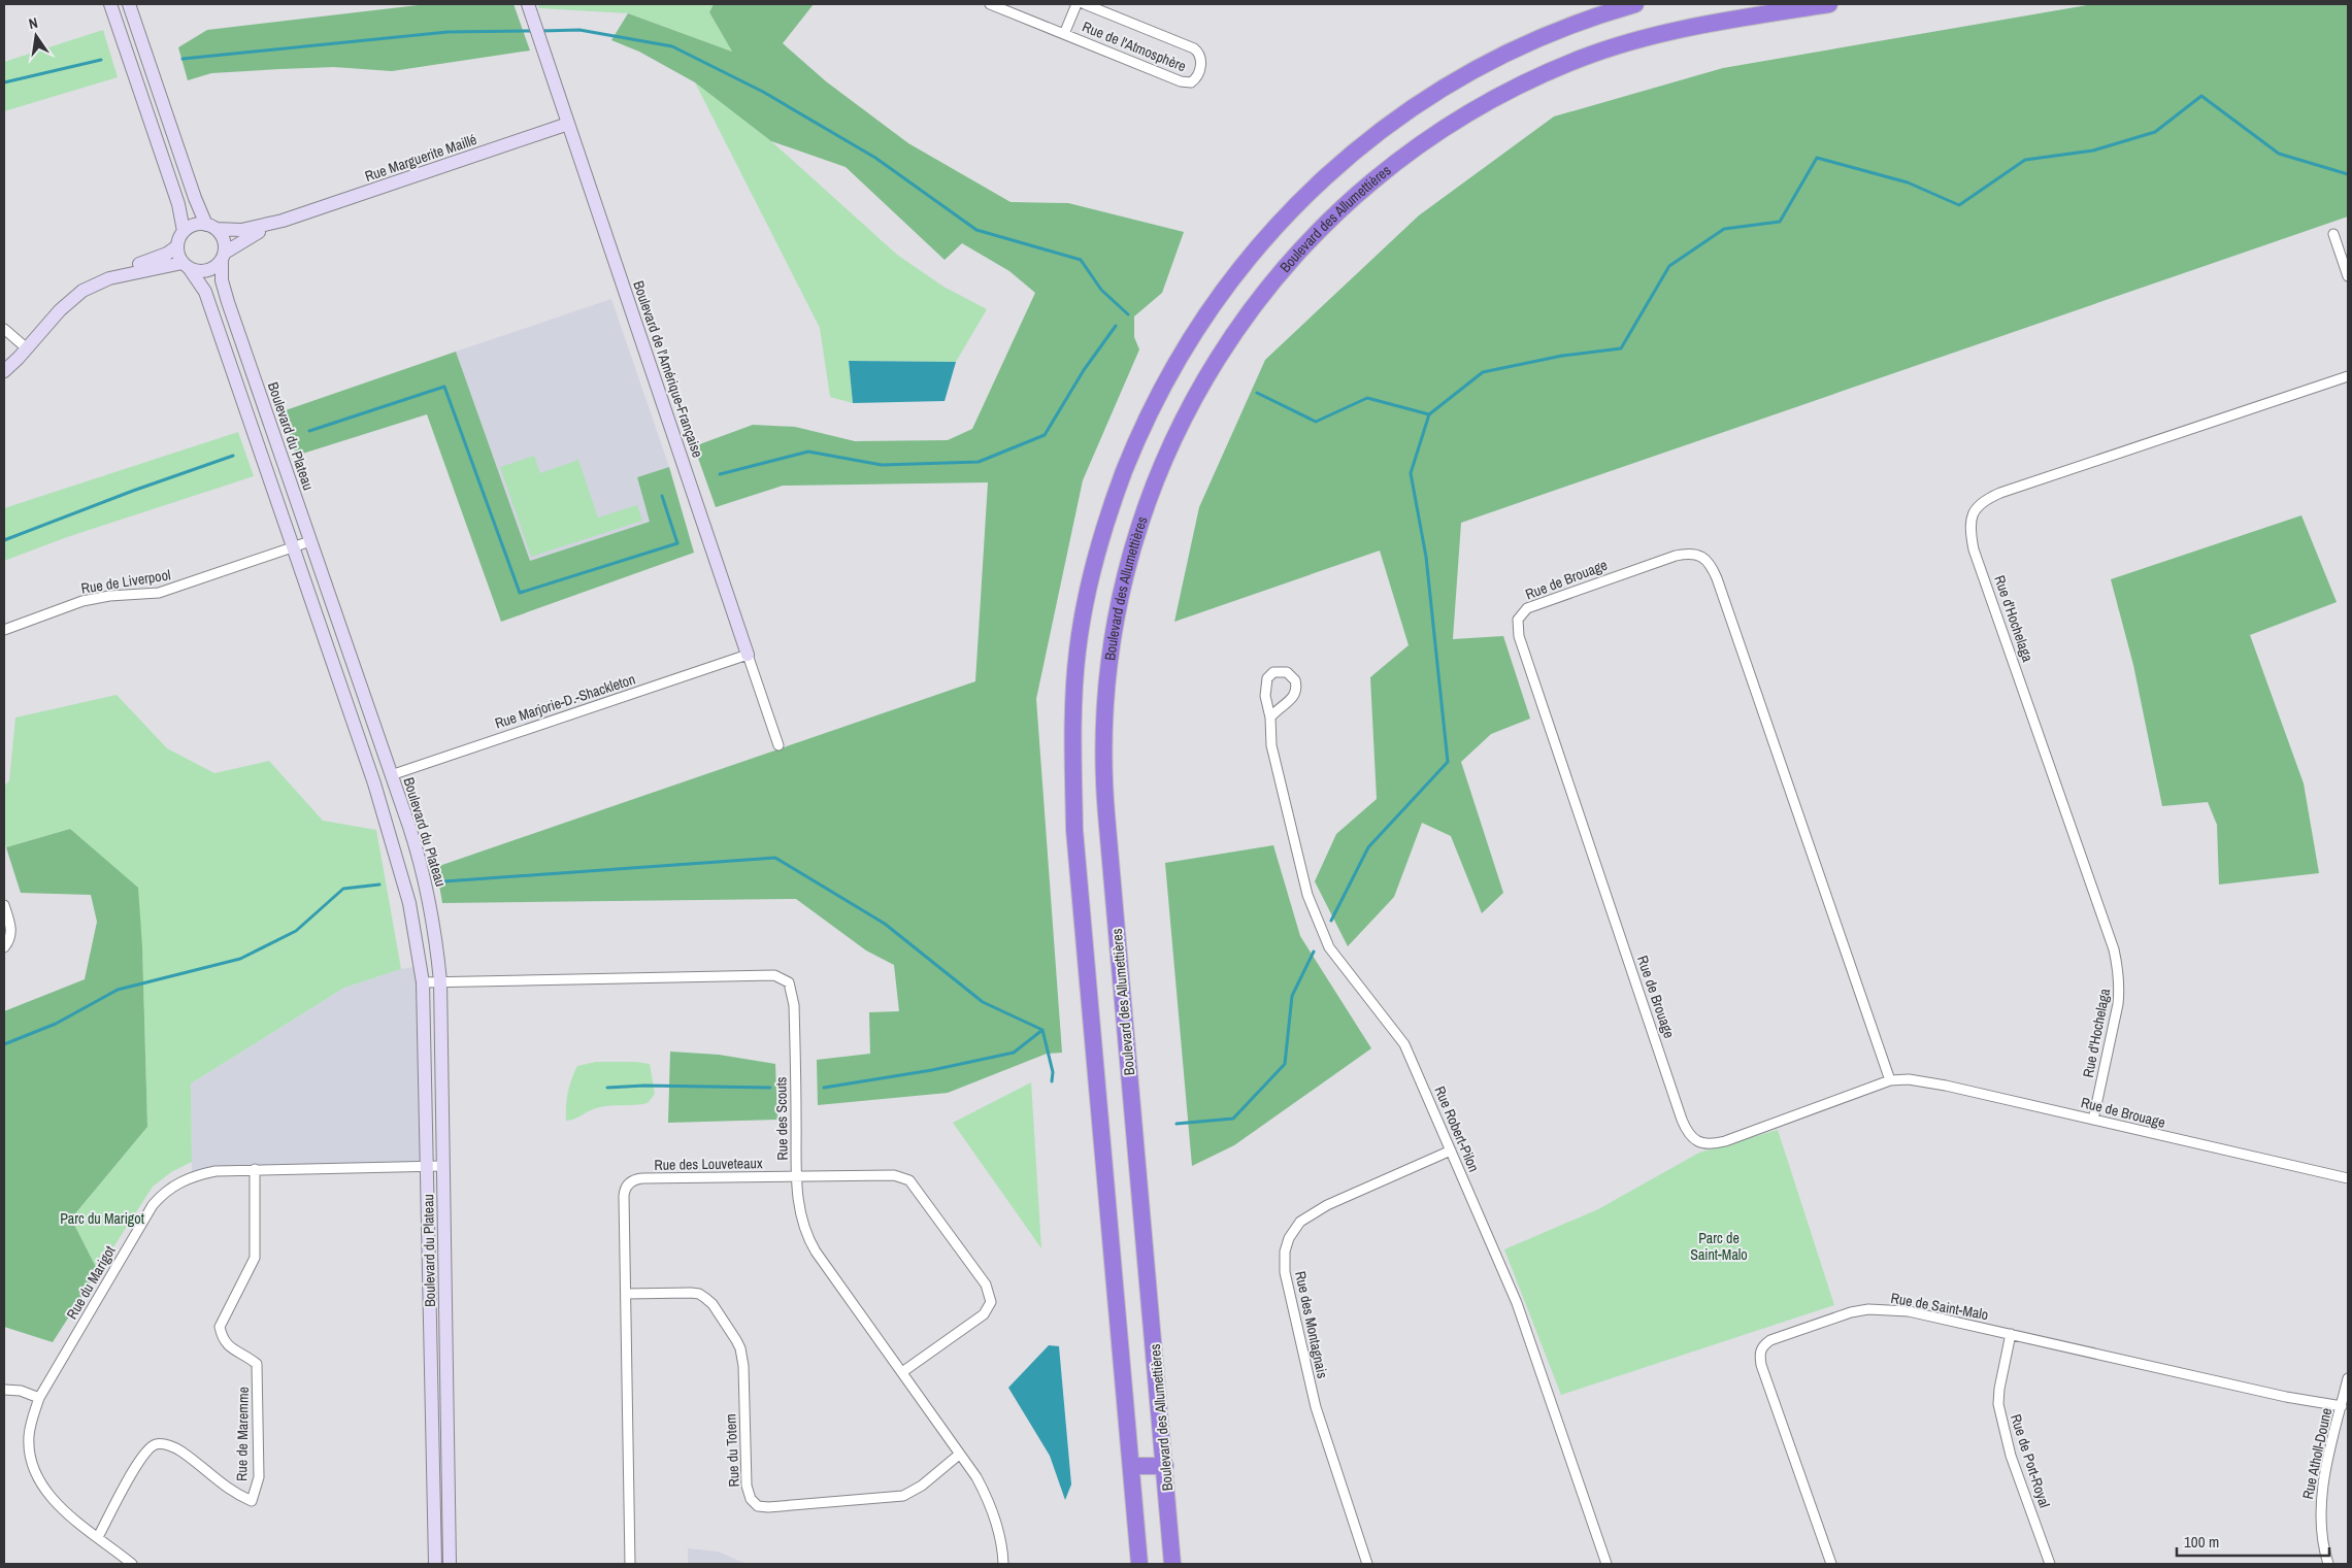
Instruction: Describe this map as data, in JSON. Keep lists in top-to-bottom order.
{
  "streets": {
    "highway": ["Boulevard des Allumettières"],
    "main road": ["Rue Marguerite Maillé", "Boulevard de l'Amérique-Française", "Boulevard du Plateau"],
    "street": [
      "Rue de l'Atmosphère",
      "Rue de Brouage",
      "Rue de Liverpool",
      "Rue d'Hochelaga",
      "Rue Marjorie-D.-Shackleton",
      "Rue des Scouts",
      "Rue Robert-Pilon",
      "Rue des Louveteaux",
      "Rue du Marigot",
      "Rue de Saint-Malo",
      "Rue des Montagnais",
      "Rue de Maremme",
      "Rue du Totem",
      "Rue Atholl-Doune",
      "Rue de Port-Royal"
    ]
  },
  "crossings": [
    ["Rue Marguerite Maillé", "Boulevard de l'Amérique-Française"],
    ["Rue Marguerite Maillé", "Boulevard du Plateau"],
    ["Boulevard de l'Amérique-Française", "Rue Marjorie-D.-Shackleton"],
    ["Boulevard du Plateau", "Rue de Liverpool"],
    ["Boulevard du Plateau", "Rue Marjorie-D.-Shackleton"],
    ["Boulevard du Plateau", "Rue des Scouts"],
    ["Boulevard du Plateau", "Rue du Marigot"],
    ["Rue de Brouage", "Rue d'Hochelaga"],
    ["Rue des Scouts", "Rue des Louveteaux"],
    ["Rue des Scouts", "Rue du Totem"],
    ["Rue Robert-Pilon", "Rue des Montagnais"],
    ["Rue des Louveteaux", "Rue du Totem"],
    ["Rue du Marigot", "Rue de Maremme"],
    ["Rue de Saint-Malo", "Rue Atholl-Doune"],
    ["Rue de Saint-Malo", "Rue de Port-Royal"]
  ],
  "parks": ["Parc du Marigot", "Parc de Saint-Malo"],
  "scale_bar": "100 m",
  "north": "top"
}
